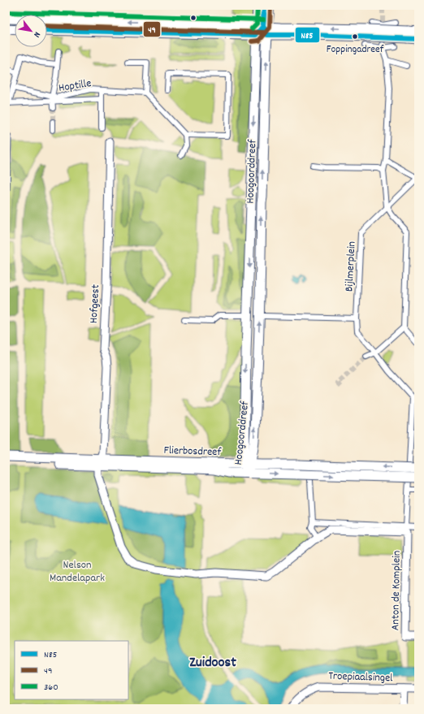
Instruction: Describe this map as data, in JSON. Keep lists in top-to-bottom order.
{
  "streets": {
    "street": [
      "Hoptille",
      "Hoogoorddreef",
      "Bijlmerplein",
      "Hofgeest",
      "Flierbosdreef",
      "Anton de Komplein",
      "Troepiaalsingel"
    ]
  },
  "crossings": [
    ["Hoogoorddreef", "Flierbosdreef"],
    ["Bijlmerplein", "Anton de Komplein"],
    ["Hofgeest", "Flierbosdreef"]
  ],
  "districts": ["Zuidoost"],
  "parks": ["Nelson Mandelapark"],
  "places": ["Foppingadreef"],
  "lines": ["transit line N85", "transit line 49", "transit line 360"],
  "legend": ["N85", "49", "360"],
  "north": "bottom right"
}
